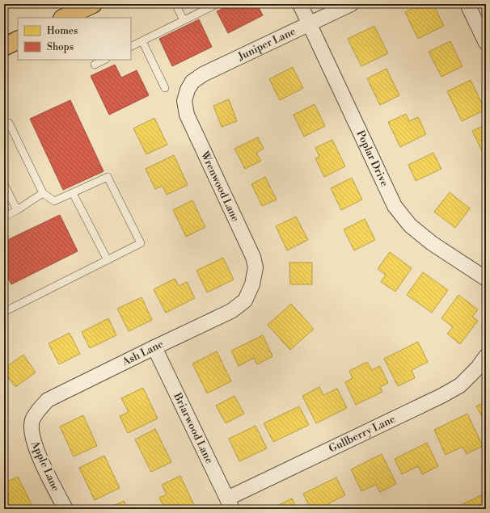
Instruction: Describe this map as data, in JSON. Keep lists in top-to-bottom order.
{
  "streets": {
    "street": [
      "Juniper Lane",
      "Poplar Drive",
      "Wrenwood Lane",
      "Ash Lane",
      "Briarwood Lane",
      "Gullberry Lane",
      "Apple Lane"
    ]
  },
  "crossings": [
    ["Juniper Lane", "Poplar Drive"],
    ["Juniper Lane", "Wrenwood Lane"],
    ["Wrenwood Lane", "Ash Lane"],
    ["Ash Lane", "Briarwood Lane"],
    ["Ash Lane", "Apple Lane"],
    ["Briarwood Lane", "Gullberry Lane"]
  ],
  "legend": ["Homes", "Shops"]
}
